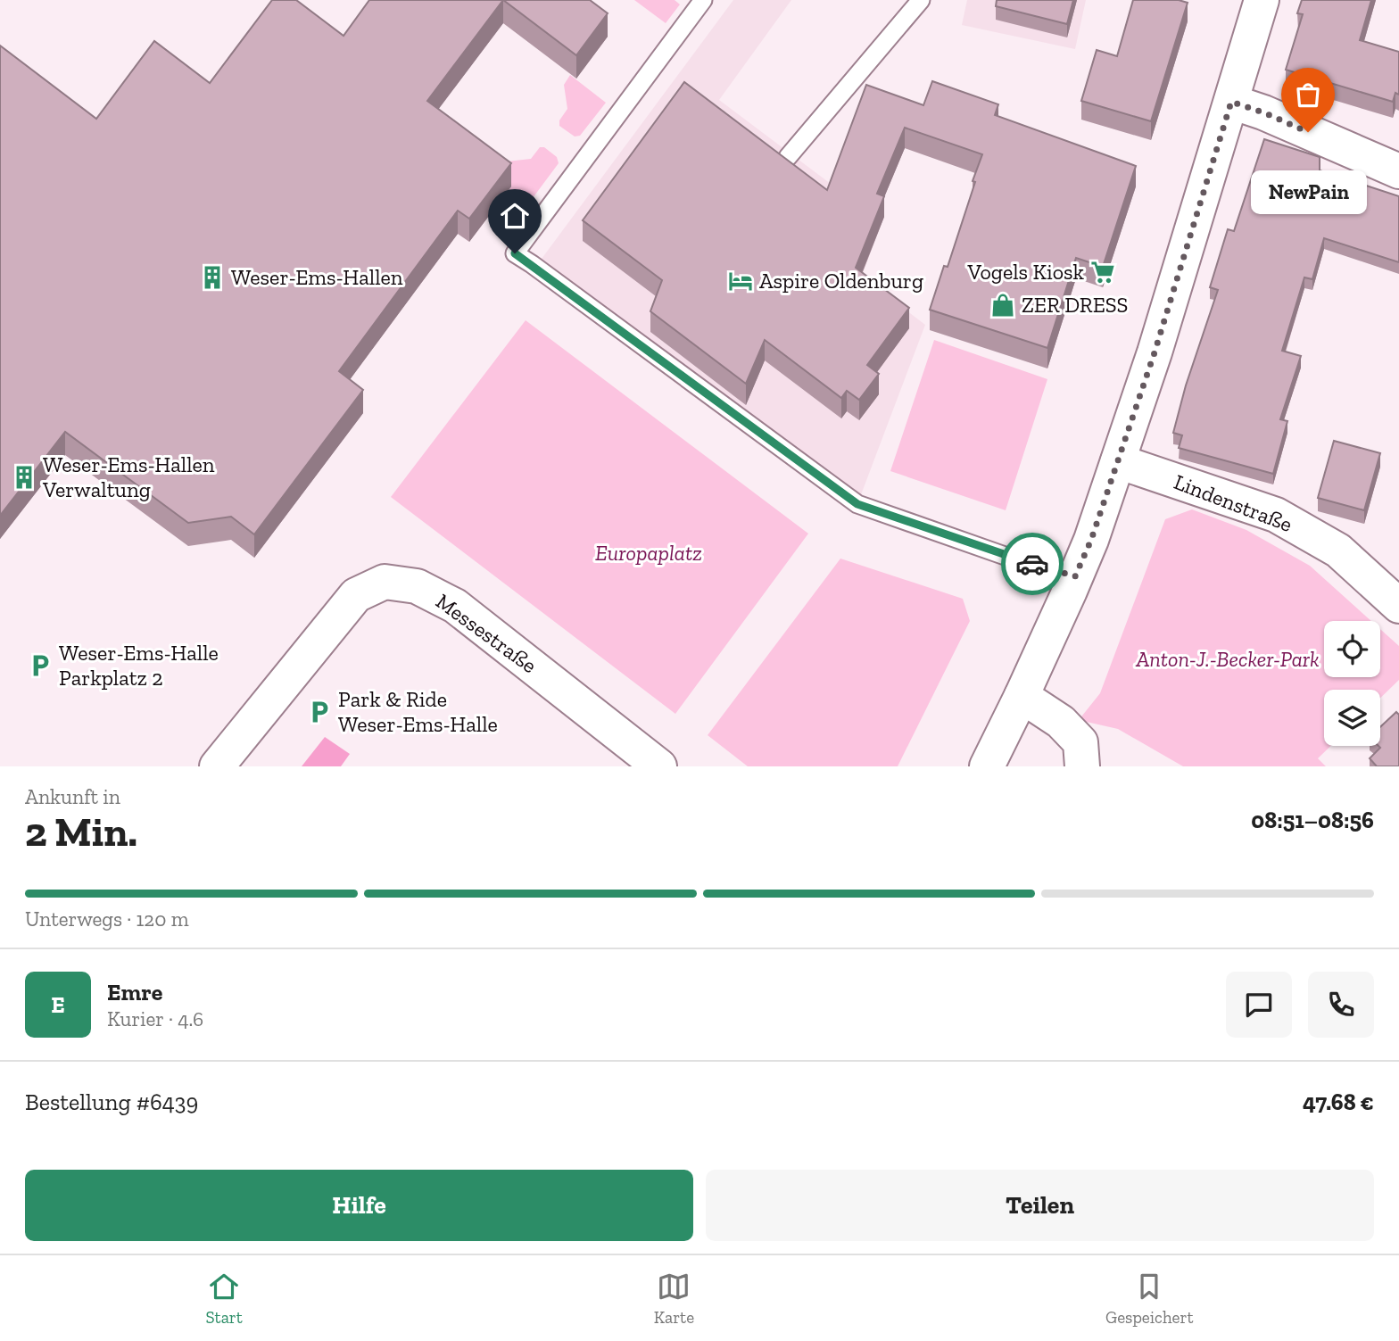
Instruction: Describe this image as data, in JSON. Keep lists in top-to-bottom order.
{
  "streets": {
    "street": ["Lindenstraße", "Messestraße"]
  },
  "parks": ["Europaplatz", "Anton-J.-Becker-Park"],
  "places": {
    "other": ["NewPain"],
    "supermarket": ["Vogels Kiosk"],
    "building": ["Weser-Ems-Hallen", "Weser-Ems-Hallen Verwaltung"],
    "hotel": ["Aspire Oldenburg"],
    "shop": ["ZER DRESS"],
    "parking": ["Weser-Ems-Halle Parkplatz 2", "Park & Ride Weser-Ems-Halle"]
  },
  "page": {
    "bubble": "NewPain",
    "heading": ["2 Min.", "Ankunft in", "08:51–08:56"],
    "panel": [
      "Emre",
      "Kurier · 4.6",
      "Bestellung #6439",
      "47.68 €"
    ],
    "bar": "Unterwegs · 120 m",
    "round": "E",
    "buttons": ["Hilfe", "Teilen"],
    "tabs": ["Start", "Karte", "Gespeichert"]
  }
}
